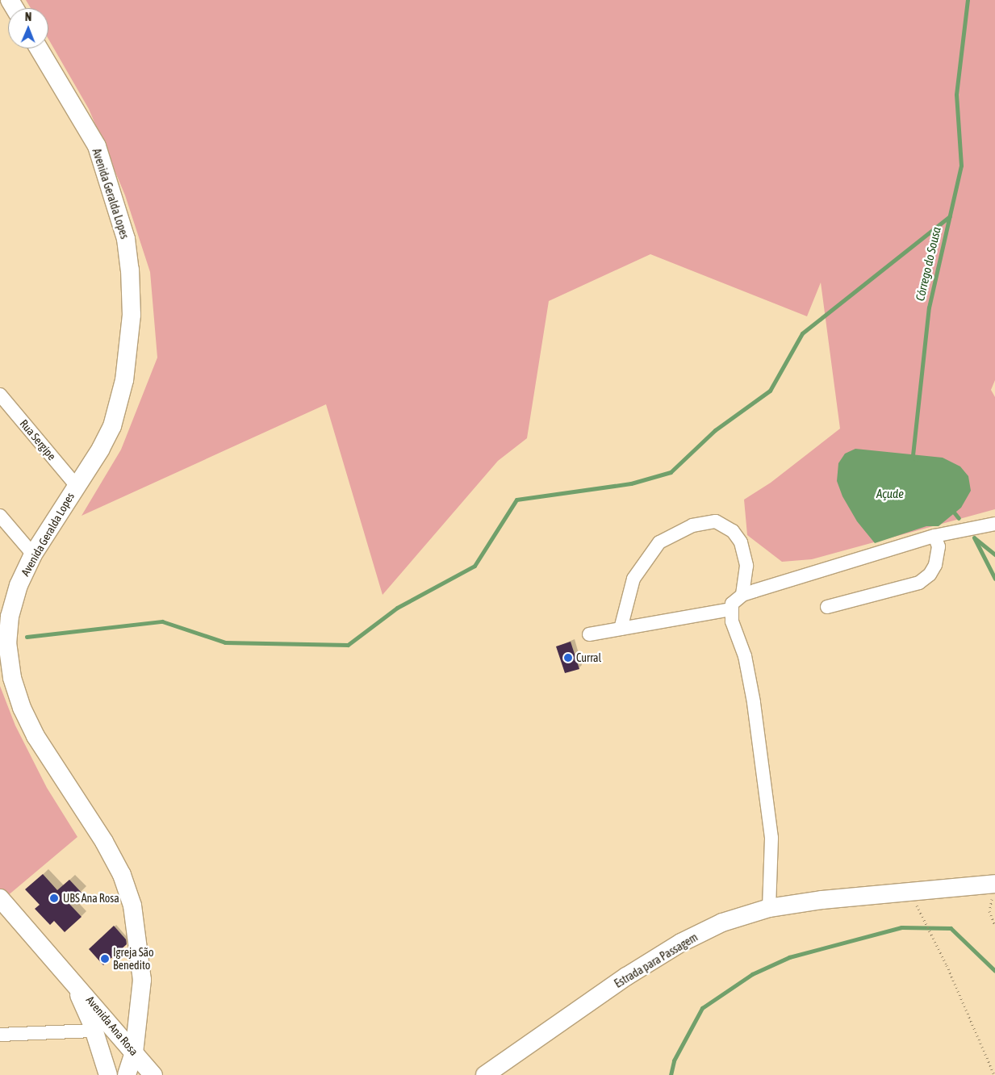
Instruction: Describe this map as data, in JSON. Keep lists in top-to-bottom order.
{
  "streets": {
    "main road": ["Avenida Geralda Lopes", "Estrada para Passagem", "Avenida Ana Rosa"],
    "street": ["Rua Sergipe"]
  },
  "crossings": [
    ["Avenida Geralda Lopes", "Rua Sergipe"],
    ["Avenida Geralda Lopes", "Avenida Ana Rosa"]
  ],
  "water": ["Córrego do Sousa", "Açude"],
  "places": ["Curral", "UBS Ana Rosa", "Igreja São Benedito"],
  "north": "top"
}
